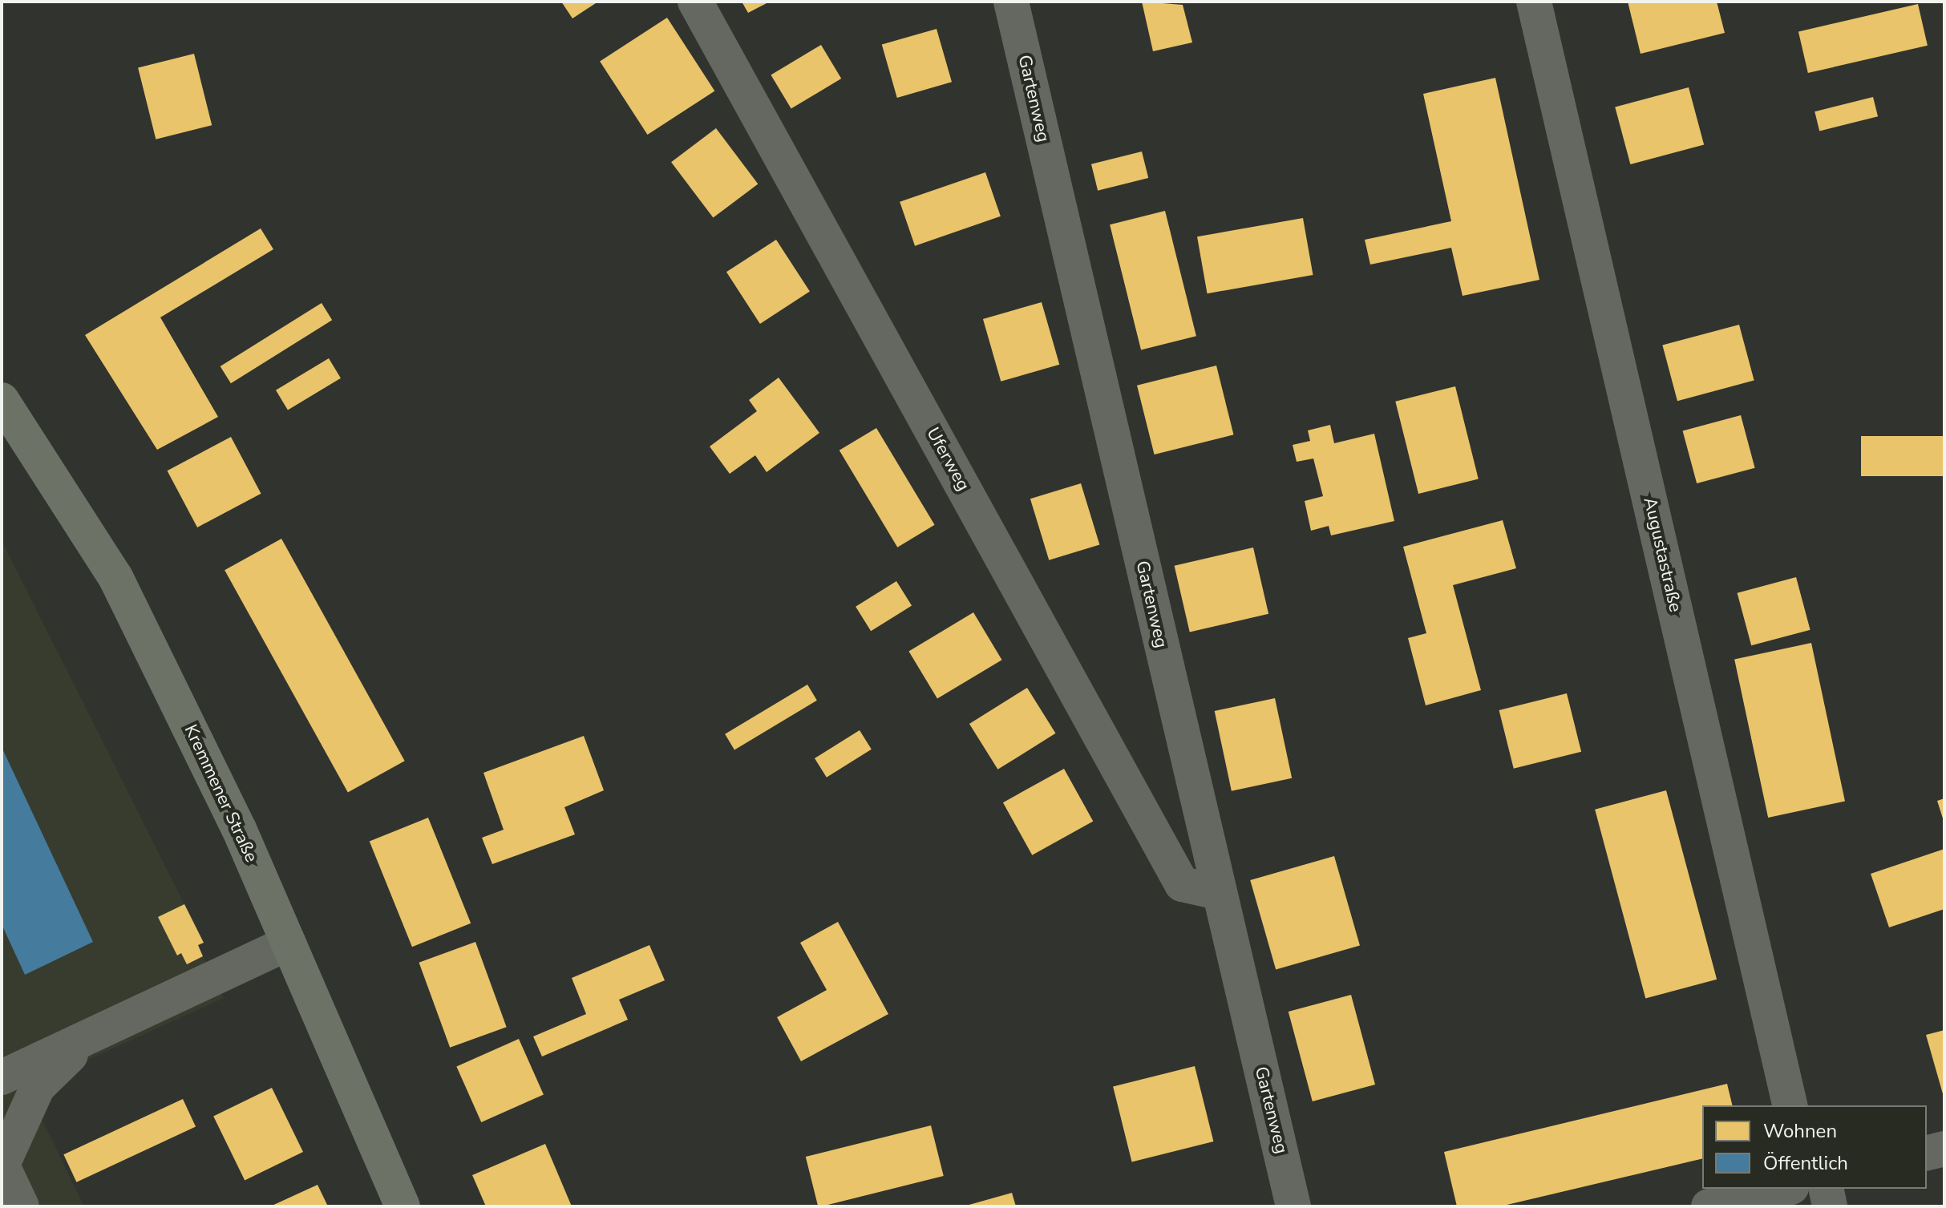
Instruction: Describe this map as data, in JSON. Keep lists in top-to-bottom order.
{
  "streets": {
    "main road": ["Kremmener Straße"],
    "street": ["Gartenweg", "Uferweg", "Augustastraße"]
  },
  "crossings": [
    ["Gartenweg", "Uferweg"]
  ],
  "legend": ["Wohnen", "Öffentlich"]
}
